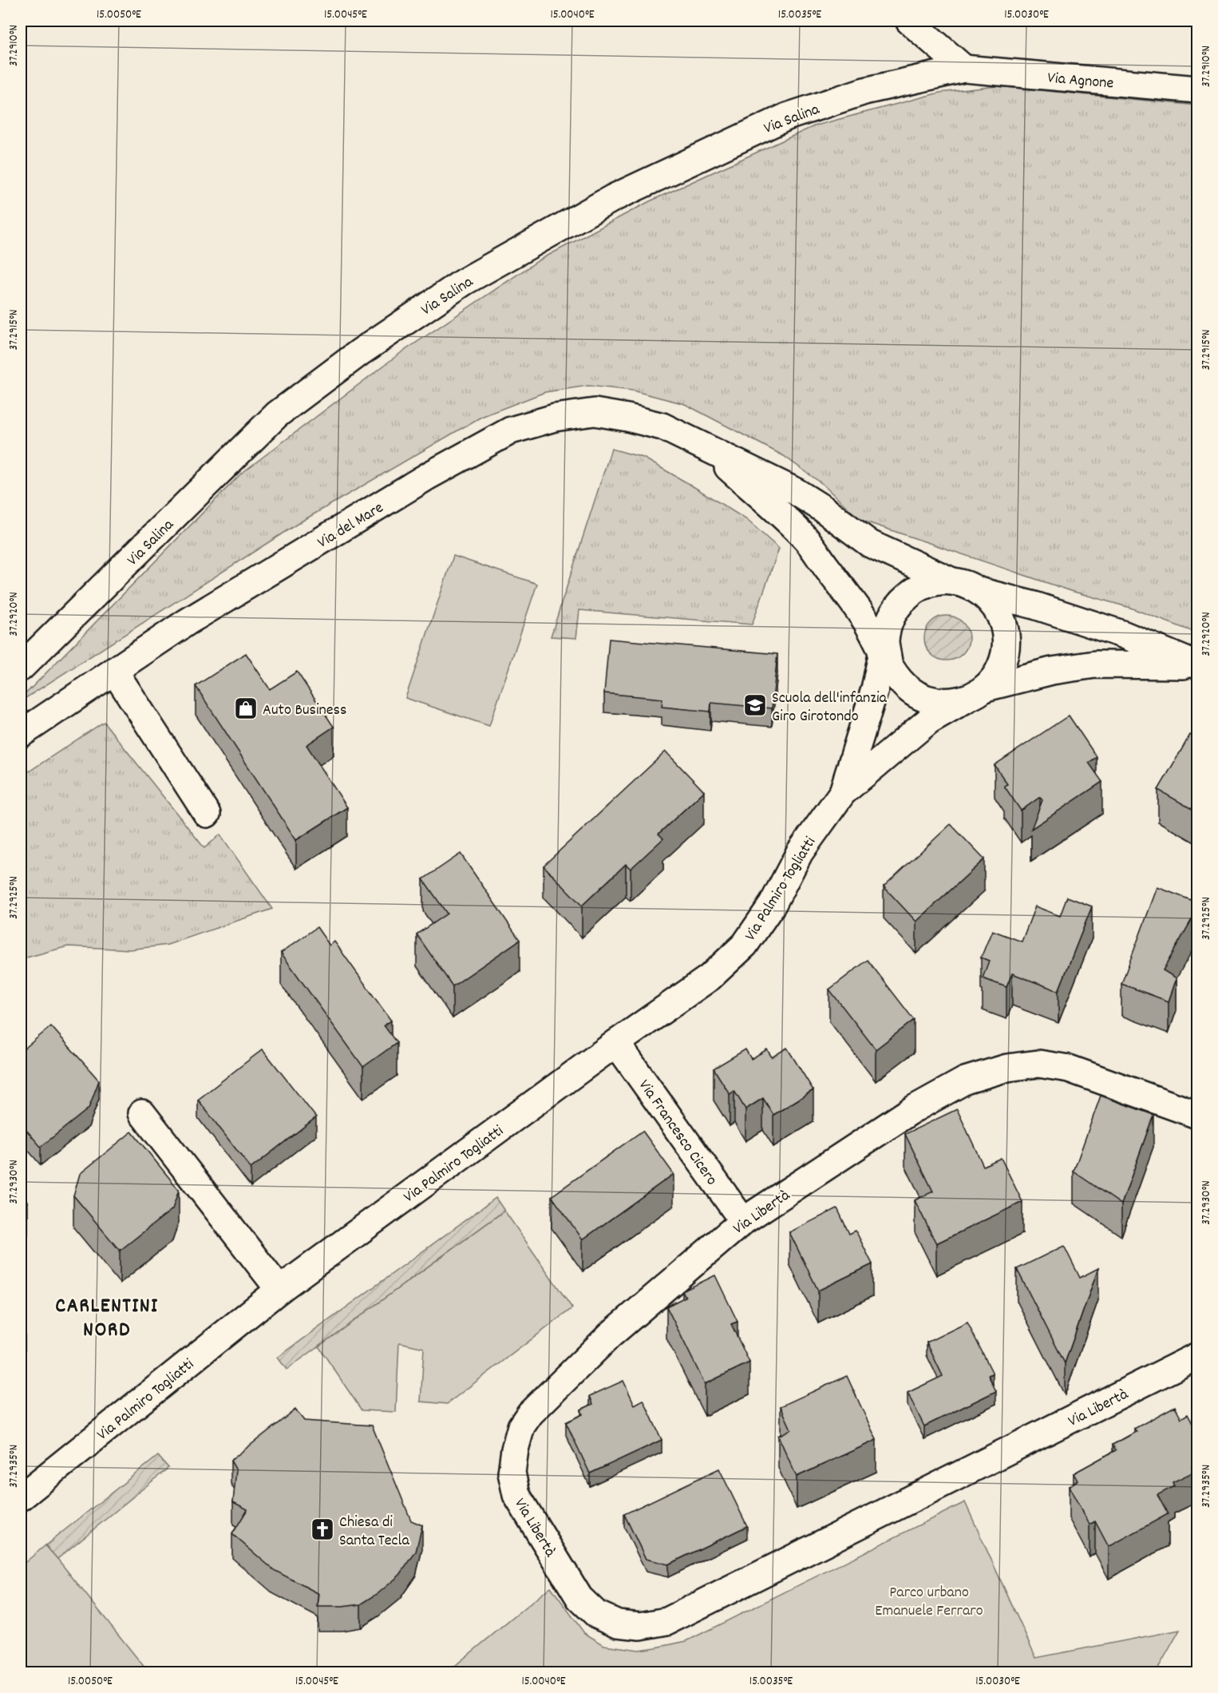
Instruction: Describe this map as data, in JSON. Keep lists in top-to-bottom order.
{
  "streets": {
    "street": [
      "Via Agnone",
      "Via Salina",
      "Via del Mare",
      "Via Palmiro Togliatti",
      "Via Francesco Cicero",
      "Via Libertà"
    ]
  },
  "crossings": [
    ["Via Agnone", "Via Salina"],
    ["Via Palmiro Togliatti", "Via Francesco Cicero"],
    ["Via Francesco Cicero", "Via Libertà"]
  ],
  "districts": ["CARLENTINI NORD"],
  "parks": ["Parco urbano Emanuele Ferraro"],
  "places": {
    "school or university": ["Scuola dell'infanzia Giro Girotondo"],
    "shop": ["Auto Business"],
    "church": ["Chiesa di Santa Tecla"]
  },
  "coordinates": [
    "15.0050°E",
    "15.0045°E",
    "15.0040°E",
    "15.0035°E",
    "15.0030°E",
    "37.2910°N",
    "37.2915°N",
    "37.2920°N",
    "37.2925°N",
    "37.2930°N",
    "37.2935°N"
  ]
}
